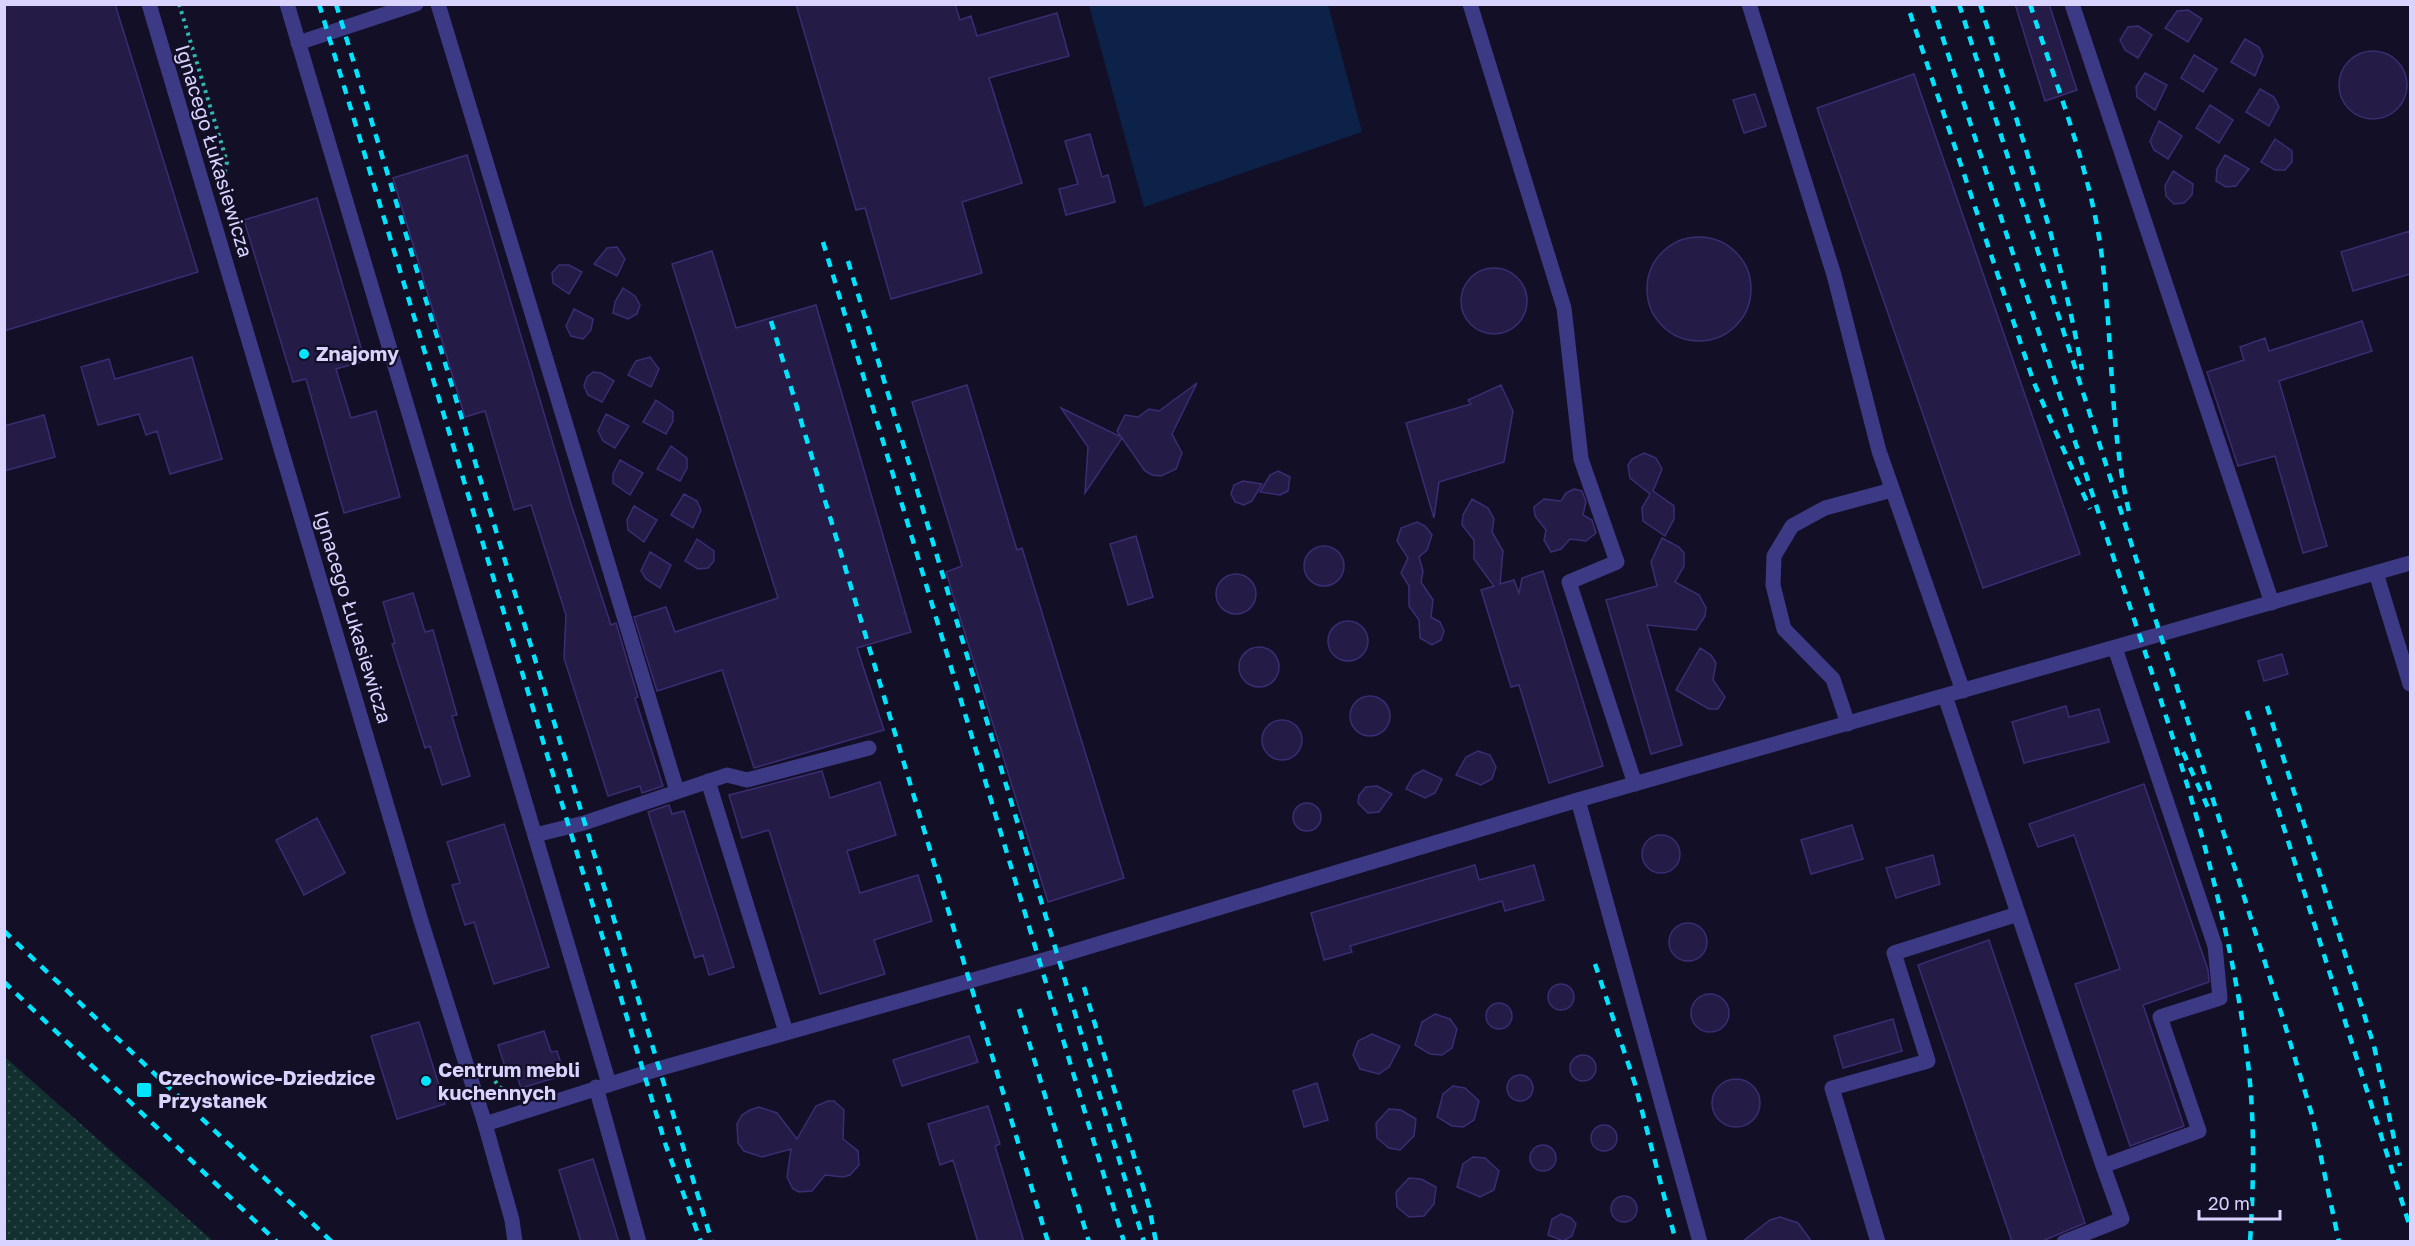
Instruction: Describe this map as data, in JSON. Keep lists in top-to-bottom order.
{
  "streets": {
    "street": ["Ignacego Łukasiewicza"]
  },
  "places": {
    "other": ["Znajomy", "Centrum mebli kuchennych"],
    "transit": ["Czechowice-Dziedzice Przystanek"]
  },
  "scale_bar": "20 m"
}
